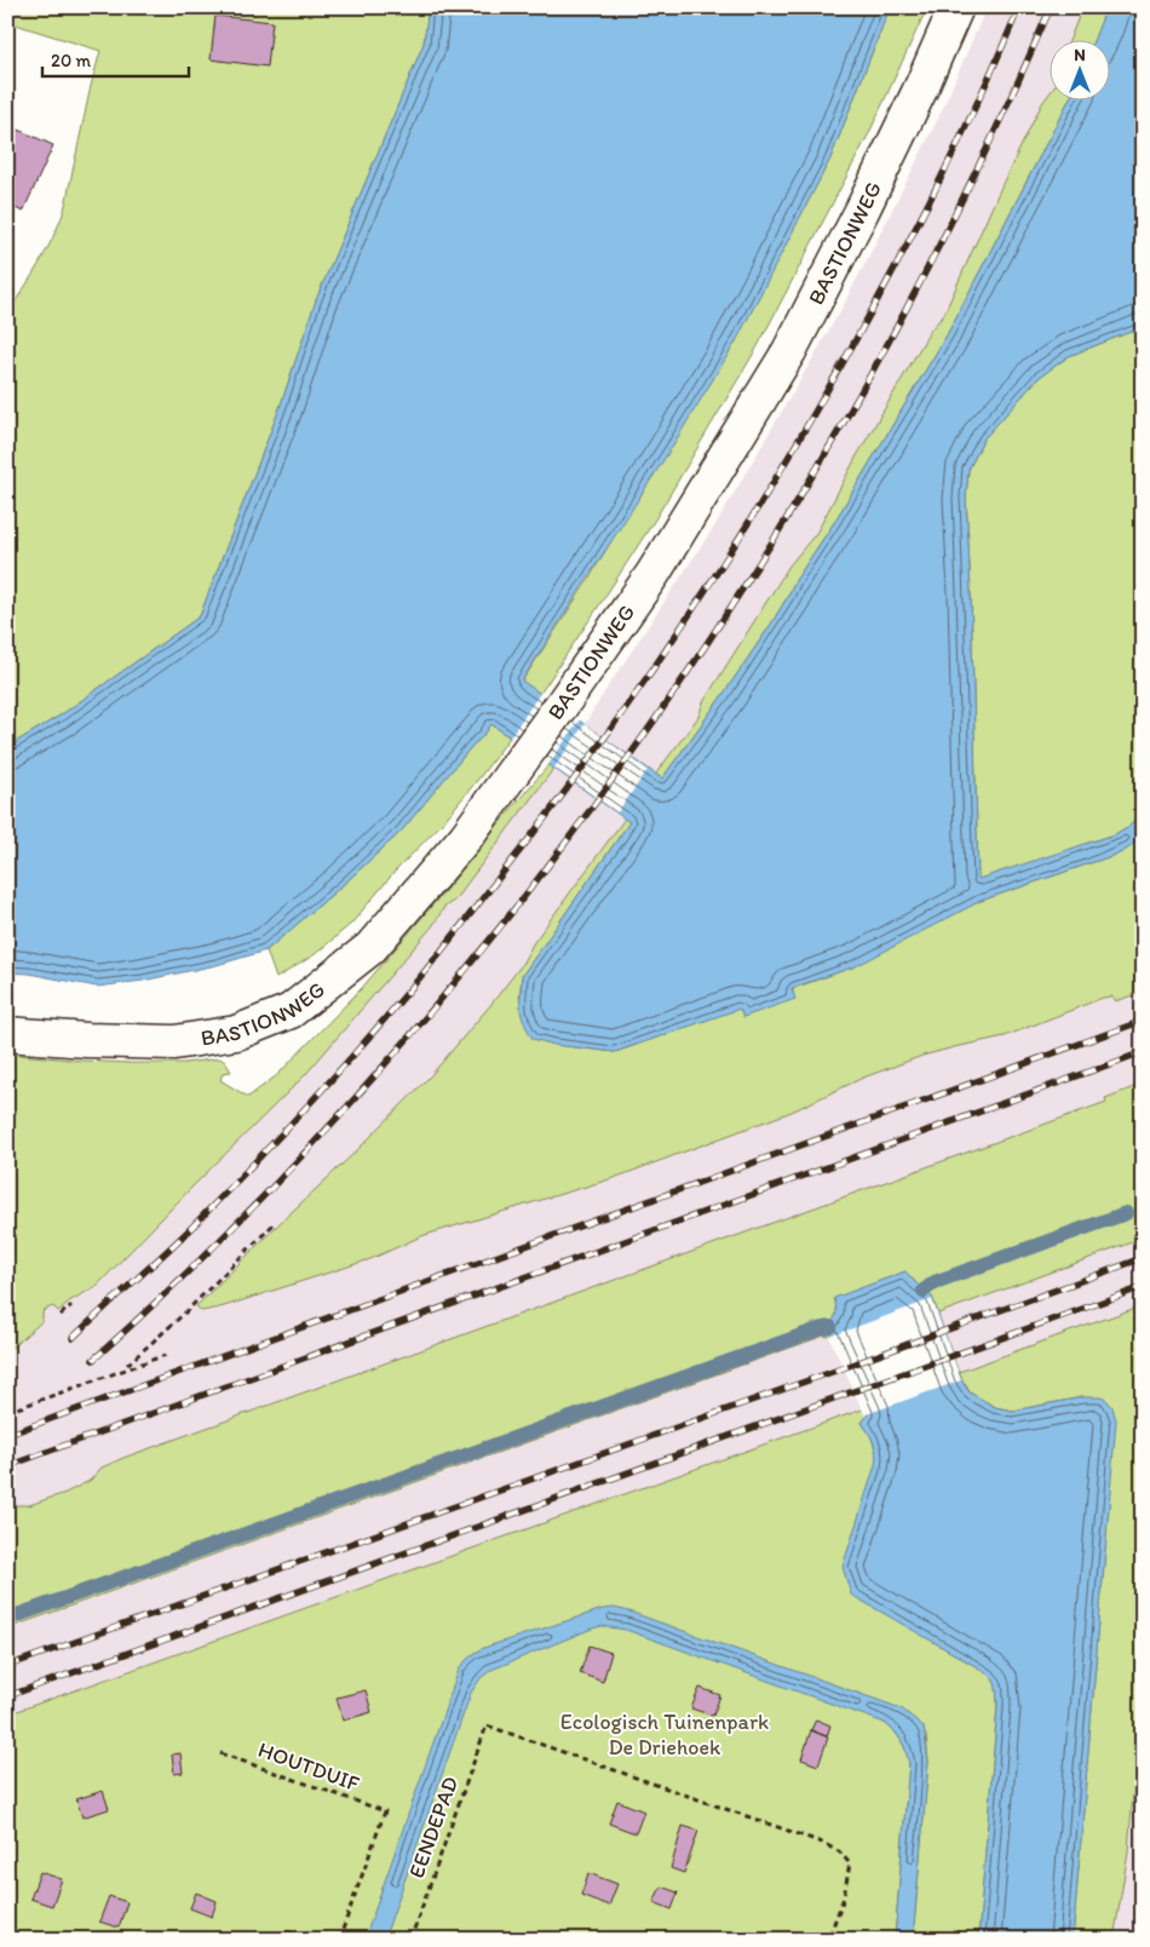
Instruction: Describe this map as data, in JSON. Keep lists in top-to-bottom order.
{
  "streets": {
    "street": ["BASTIONWEG"],
    "path": ["HOUTDUIF", "EENDEPAD"]
  },
  "parks": ["Ecologisch Tuinenpark De Driehoek"],
  "scale_bar": "20 m",
  "north": "top"
}
